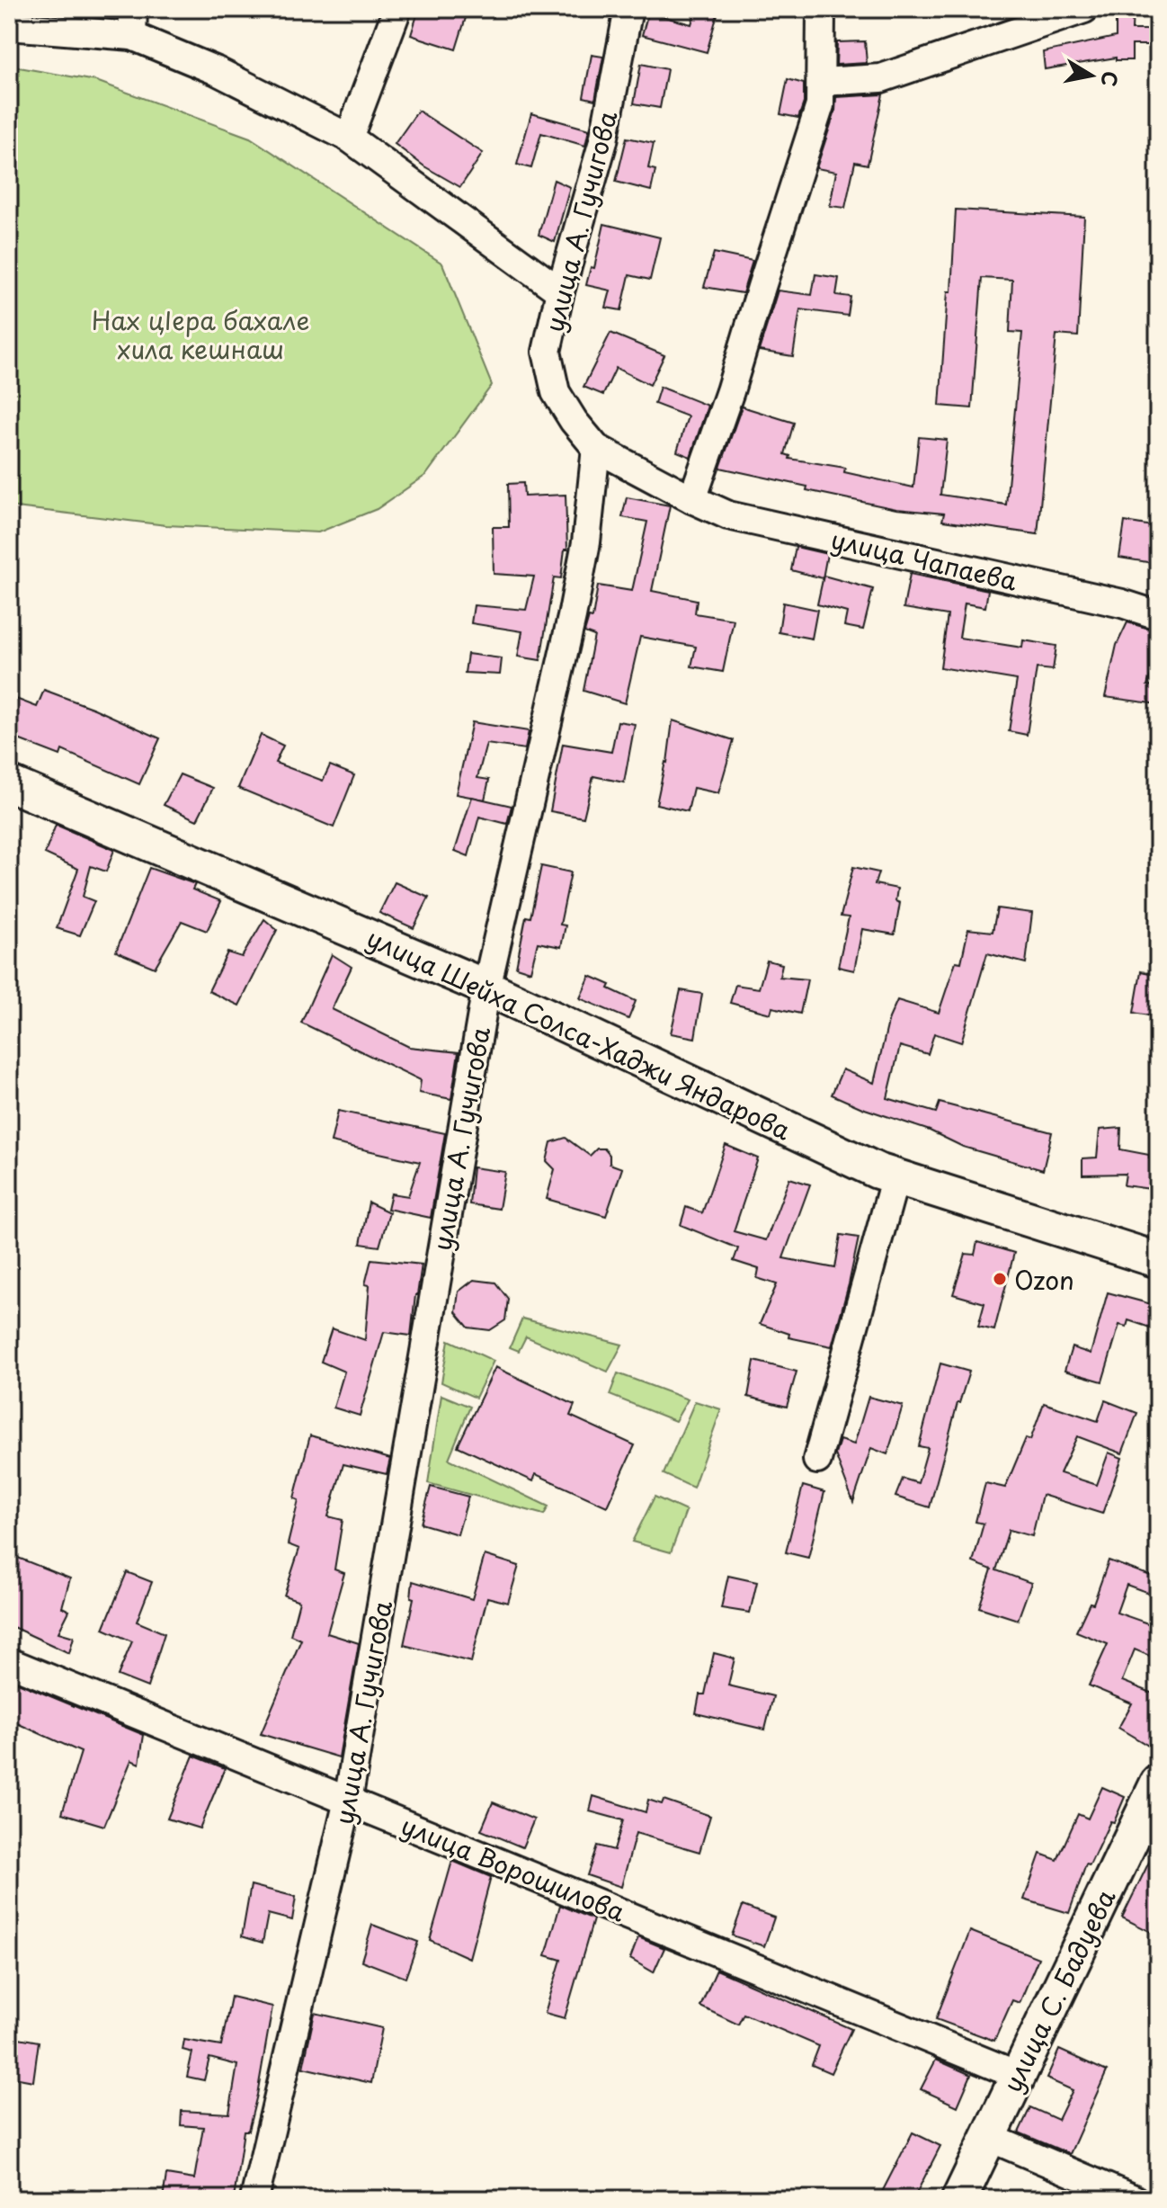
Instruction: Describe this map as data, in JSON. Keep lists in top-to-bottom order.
{
  "streets": {
    "main road": ["улица Шейха Солса-Хаджи Яндарова", "улица С. Бадуева"],
    "street": ["улица А. Гучигова", "улица Чапаева", "улица Ворошилова"]
  },
  "crossings": [
    ["улица А. Гучигова", "улица Чапаева"],
    ["улица А. Гучигова", "улица Шейха Солса-Хаджи Яндарова"],
    ["улица А. Гучигова", "улица Ворошилова"],
    ["улица Ворошилова", "улица С. Бадуева"]
  ],
  "parks": ["Нах цIера бахале хила кешнаш"],
  "places": ["Ozon"],
  "north": "right"
}
